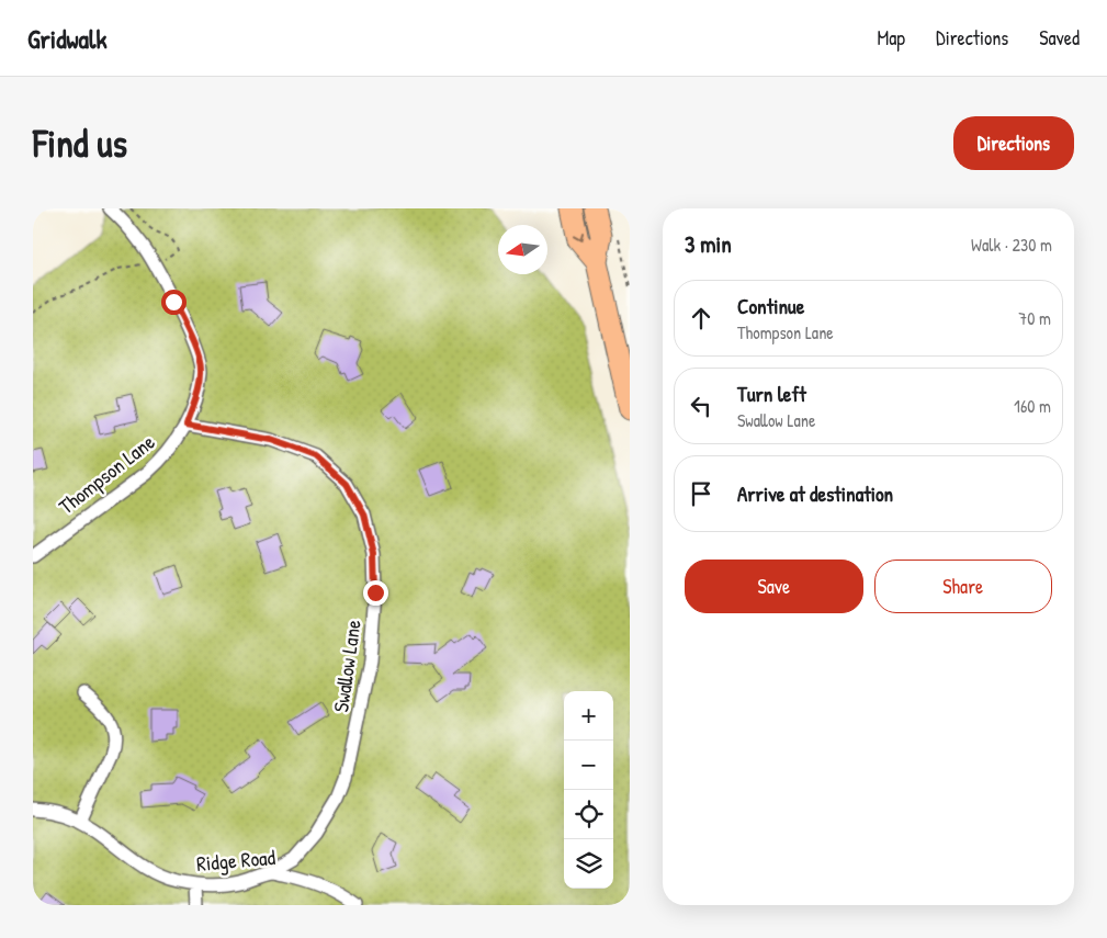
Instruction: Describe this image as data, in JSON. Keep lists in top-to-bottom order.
{
  "streets": {
    "street": ["Thompson Lane", "Swallow Lane", "Ridge Road"]
  },
  "crossings": [
    ["Thompson Lane", "Swallow Lane"],
    ["Swallow Lane", "Ridge Road"]
  ],
  "north": "left",
  "page": {
    "header": "Gridwalk",
    "nav": ["Map", "Directions", "Saved"],
    "buttons": [
      "Directions",
      ["Save", "Share"]
    ],
    "title": "Find us",
    "heading": ["3 min", "Walk · 230 m"],
    "list": [
      ["Continue", "Thompson Lane", "70 m"],
      ["Turn left", "Swallow Lane", "160 m"],
      "Arrive at destination"
    ],
    "map_buttons": ["+", "−"]
  }
}
